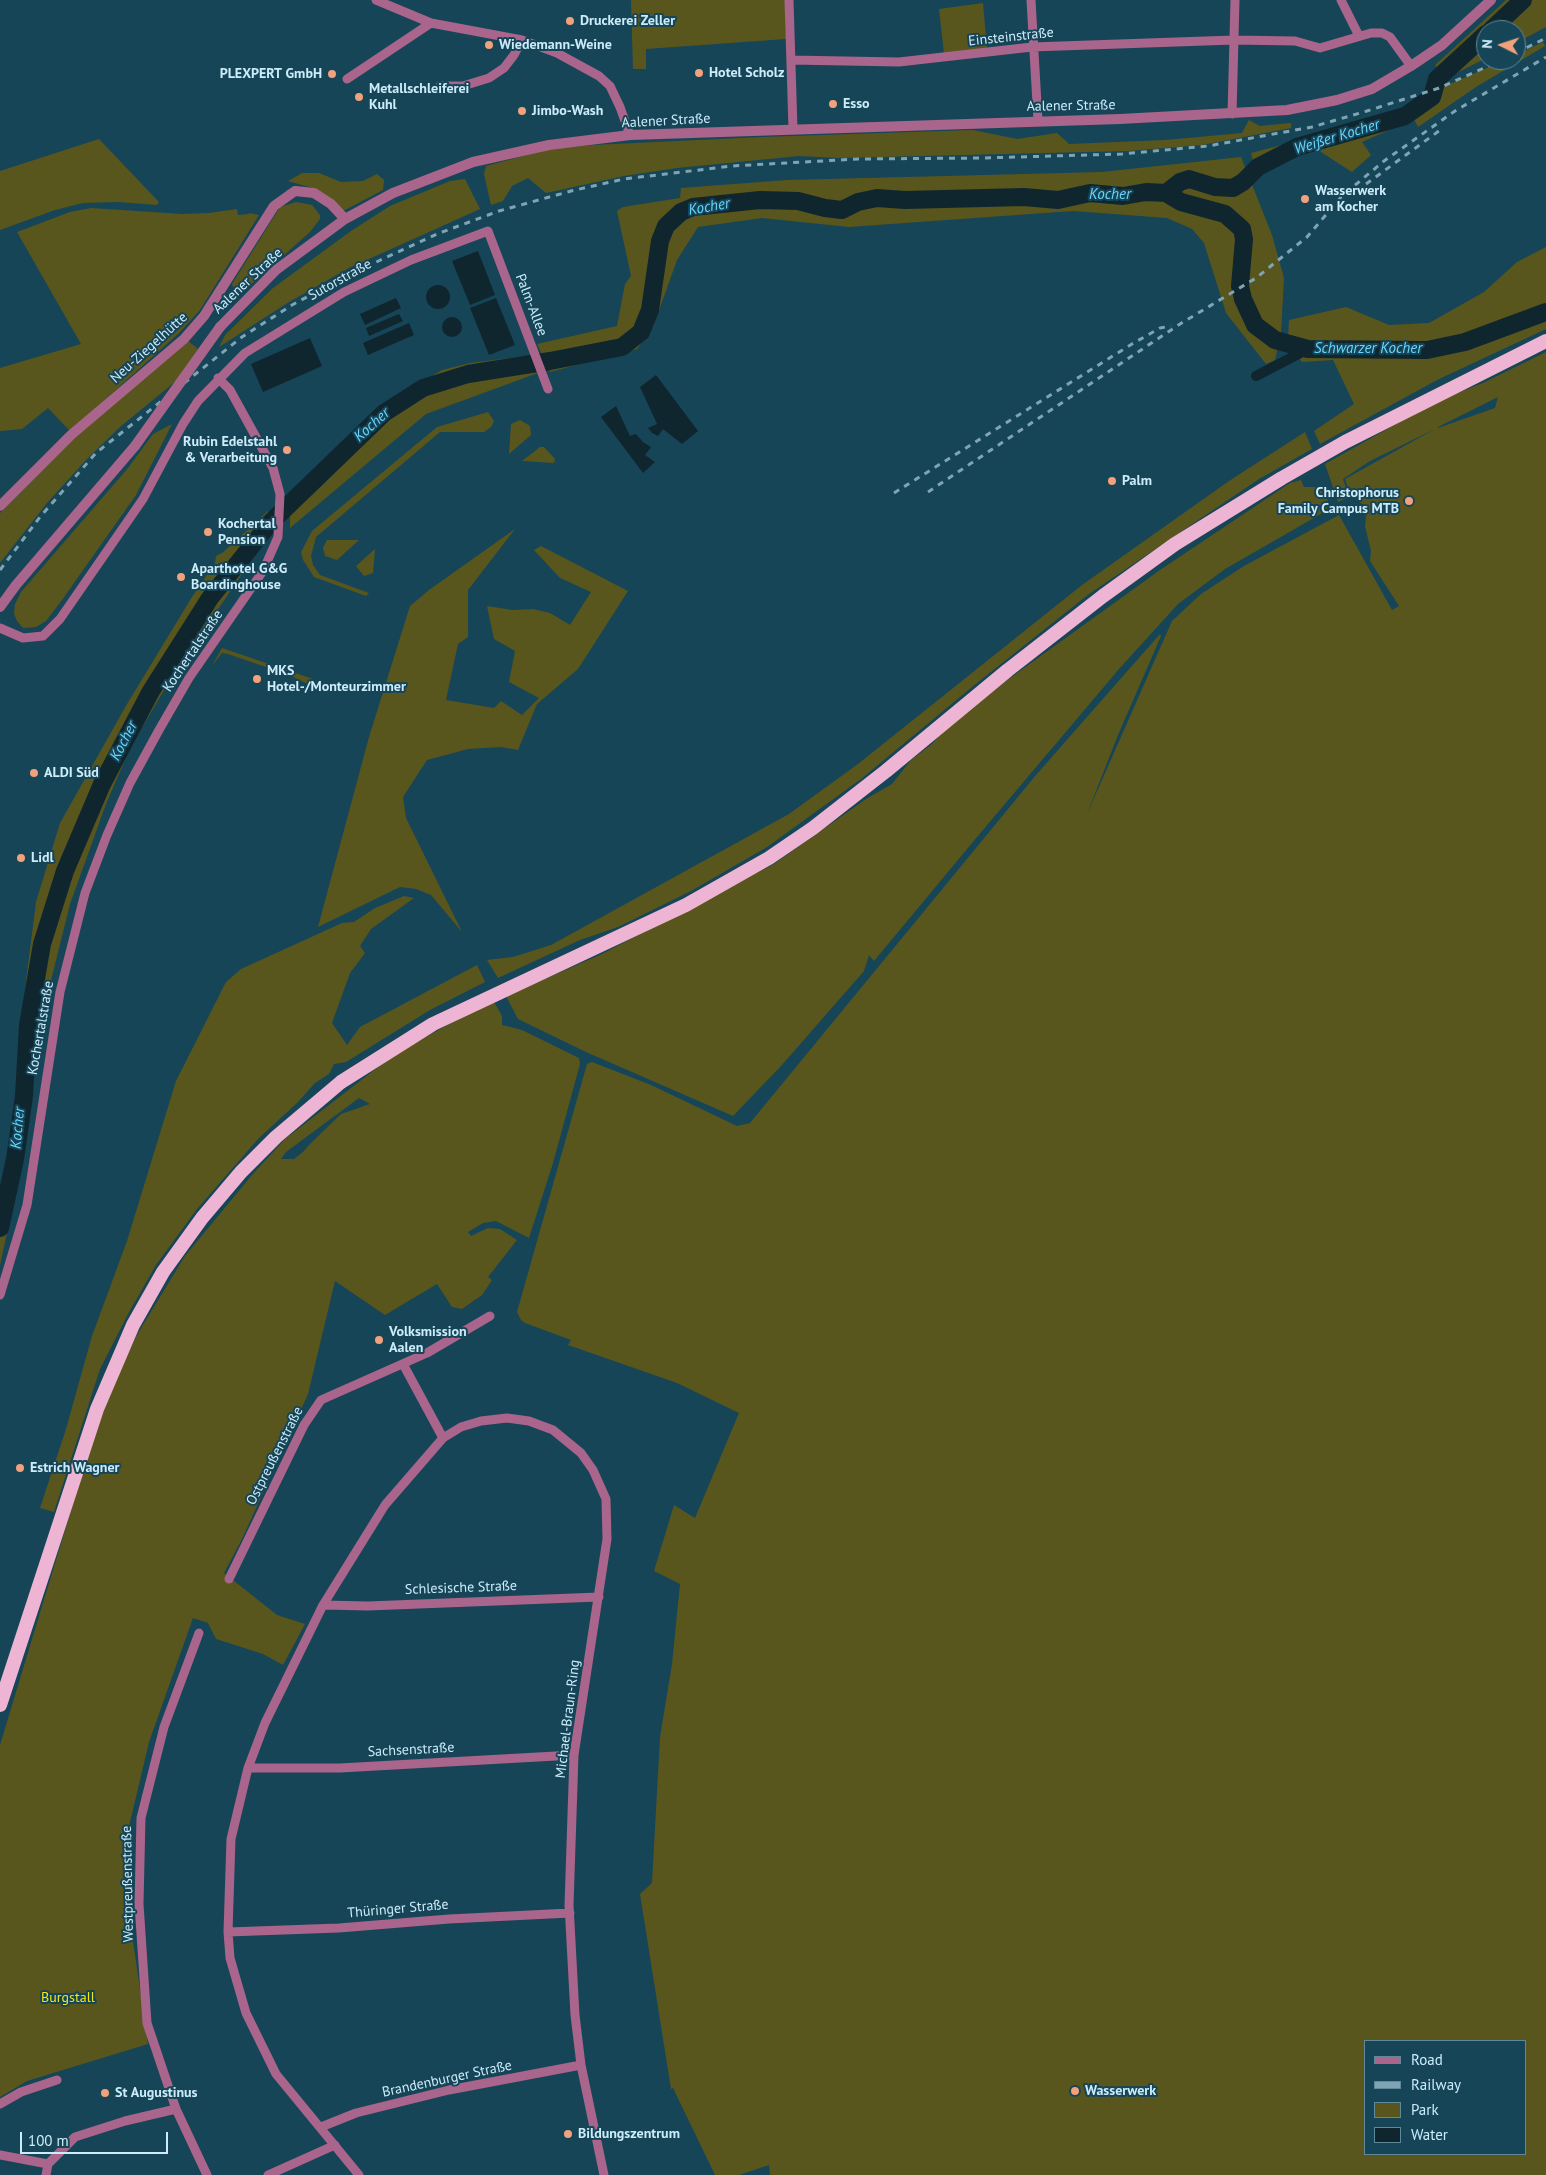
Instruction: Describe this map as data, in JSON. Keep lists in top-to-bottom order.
{
  "streets": {
    "street": [
      "Einsteinstraße",
      "Aalener Straße",
      "Sutorstraße",
      "Palm-Allee",
      "Neu-Ziegelhütte",
      "Kochertalstraße",
      "Ostpreußenstraße",
      "Schlesische Straße",
      "Michael-Braun-Ring",
      "Sachsenstraße",
      "Westpreußenstraße",
      "Thüringer Straße",
      "Brandenburger Straße"
    ]
  },
  "crossings": [
    ["Einsteinstraße", "Aalener Straße"],
    ["Aalener Straße", "Neu-Ziegelhütte"],
    ["Sutorstraße", "Palm-Allee"],
    ["Sutorstraße", "Kochertalstraße"],
    ["Schlesische Straße", "Michael-Braun-Ring"],
    ["Michael-Braun-Ring", "Sachsenstraße"],
    ["Michael-Braun-Ring", "Thüringer Straße"],
    ["Michael-Braun-Ring", "Brandenburger Straße"]
  ],
  "water": ["Weißer Kocher", "Kocher", "Schwarzer Kocher"],
  "parks": ["Burgstall"],
  "places": [
    "Druckerei Zeller",
    "Wiedemann-Weine",
    "Hotel Scholz",
    "PLEXPERT GmbH",
    "Metallschleiferei Kuhl",
    "Esso",
    "Jimbo-Wash",
    "Wasserwerk am Kocher",
    "Rubin Edelstahl & Verarbeitung",
    "Palm",
    "Christophorus Family Campus MTB",
    "Kochertal Pension",
    "Aparthotel G&G Boardinghouse",
    "MKS Hotel-/Monteurzimmer",
    "ALDI Süd",
    "Lidl",
    "Volksmission Aalen",
    "Estrich Wagner",
    "Wasserwerk",
    "St Augustinus",
    "Bildungszentrum"
  ],
  "legend": [
    "Road",
    "Railway",
    "Park",
    "Water"
  ],
  "scale_bar": "100 m",
  "north": "left"
}
